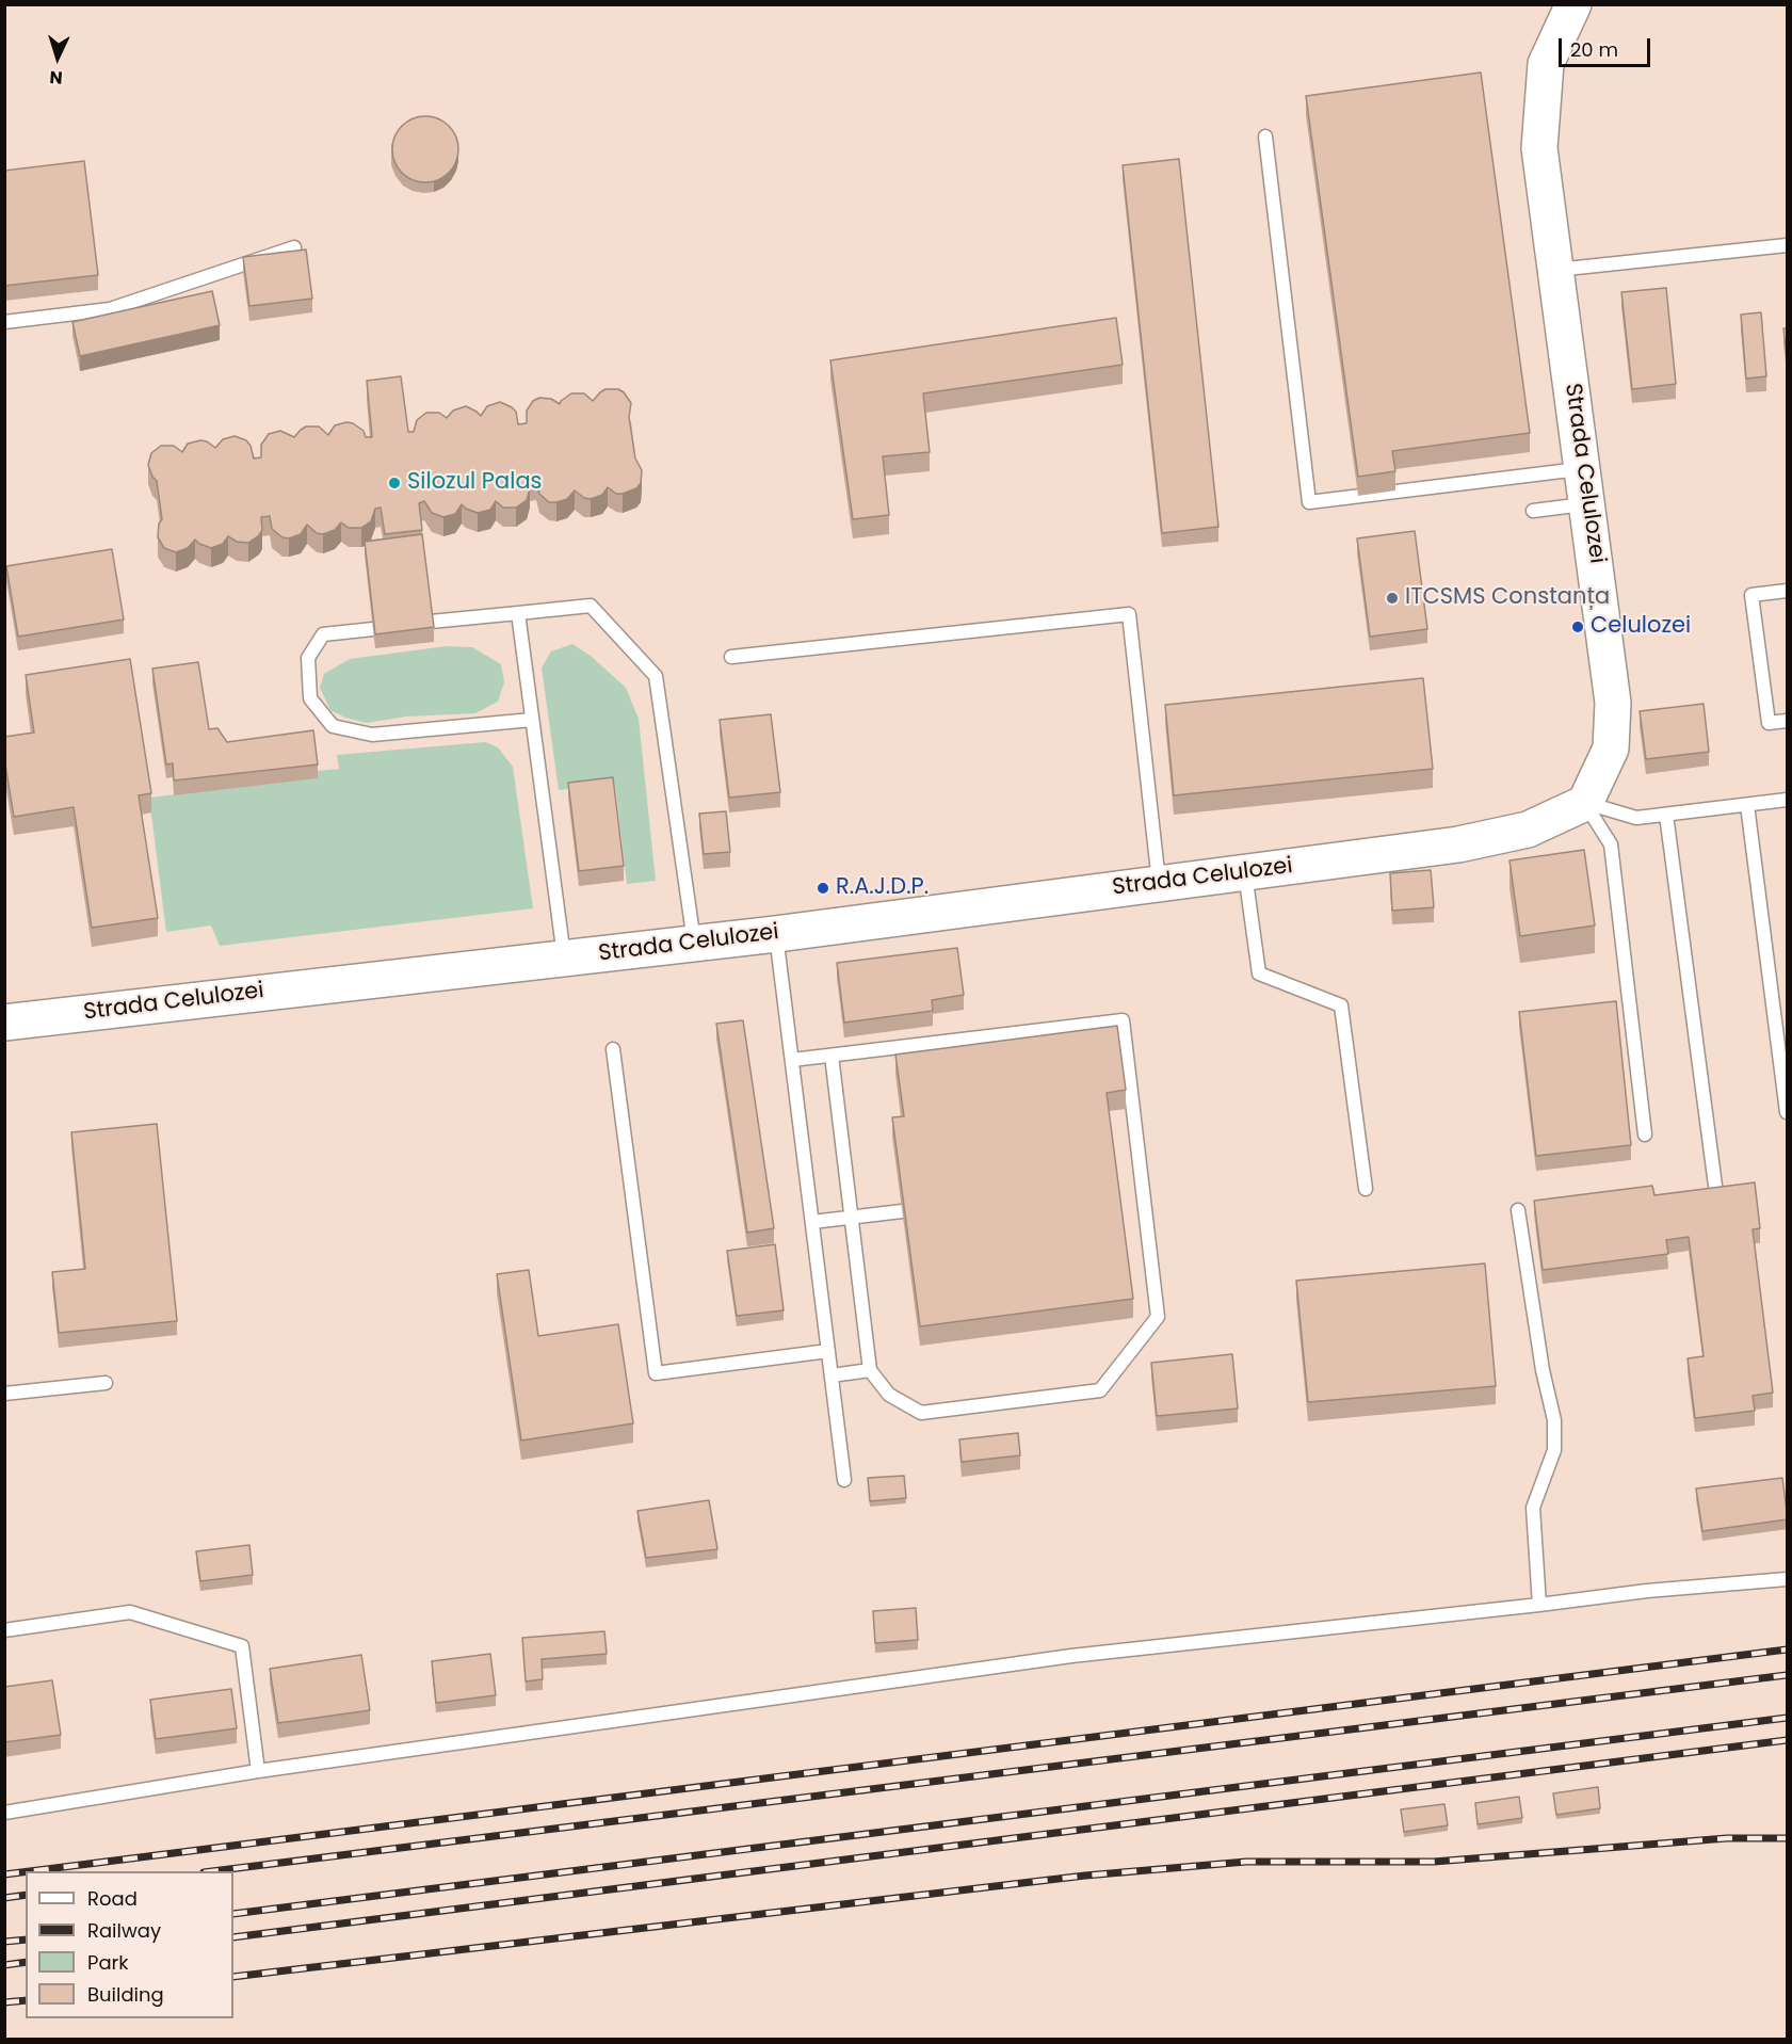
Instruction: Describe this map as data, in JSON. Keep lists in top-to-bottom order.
{
  "streets": {
    "street": ["Strada Celulozei"]
  },
  "places": [
    "Silozul Palas",
    "ITCSMS Constanța",
    "Celulozei",
    "R.A.J.D.P."
  ],
  "legend": [
    "Road",
    "Railway",
    "Park",
    "Building"
  ],
  "scale_bar": "20 m",
  "north": "bottom"
}
